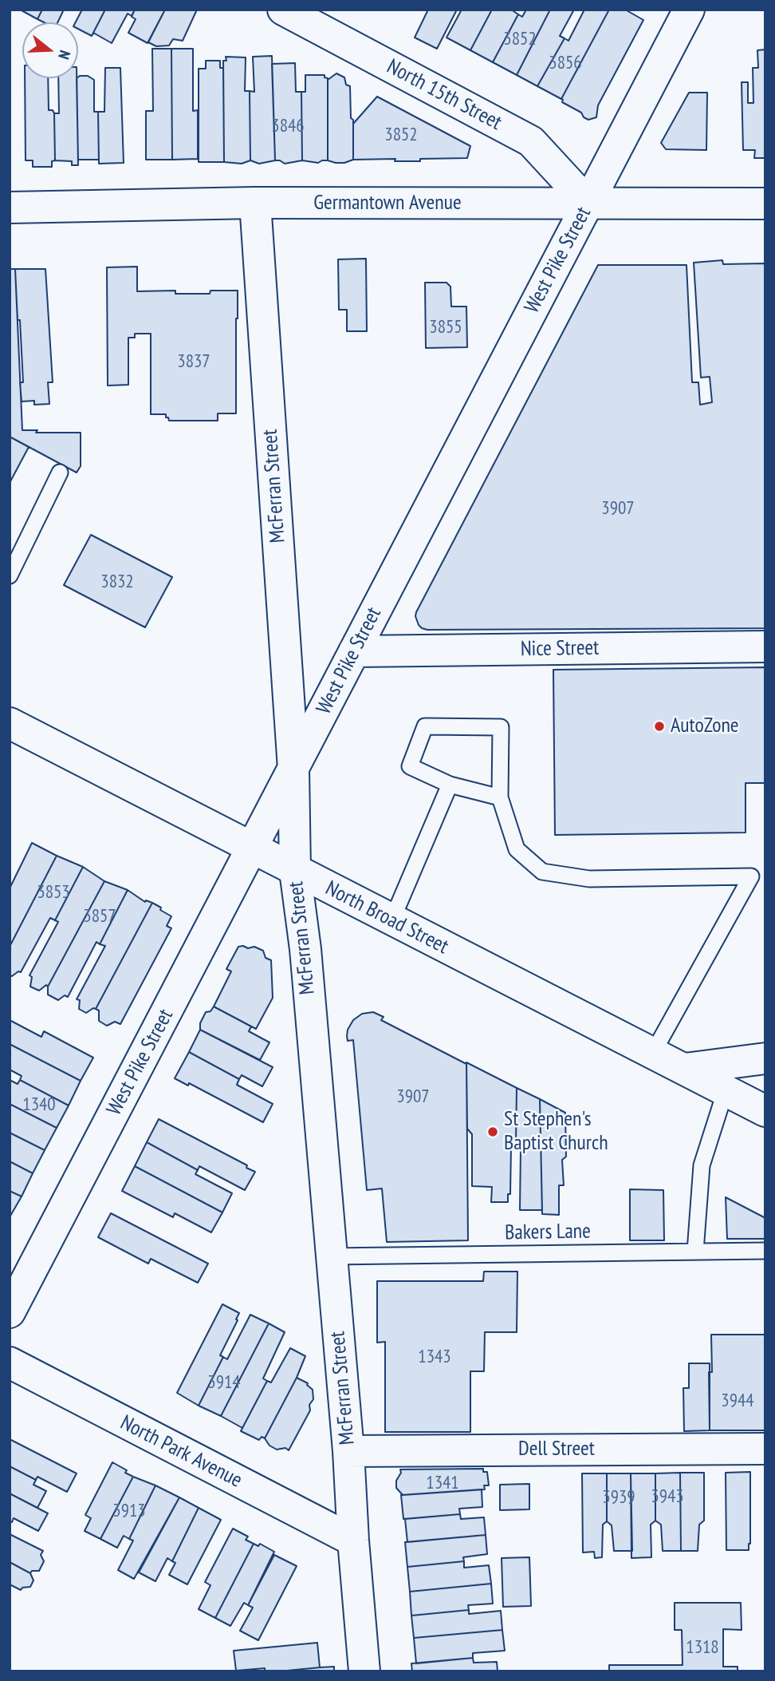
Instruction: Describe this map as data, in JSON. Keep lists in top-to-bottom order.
{
  "streets": {
    "street": [
      "North 15th Street",
      "Germantown Avenue",
      "West Pike Street",
      "McFerran Street",
      "Nice Street",
      "North Broad Street",
      "Dell Street",
      "North Park Avenue"
    ],
    "lane": ["Bakers Lane"]
  },
  "crossings": [
    ["North 15th Street", "Germantown Avenue"],
    ["North 15th Street", "West Pike Street"],
    ["Germantown Avenue", "West Pike Street"],
    ["Germantown Avenue", "McFerran Street"],
    ["West Pike Street", "McFerran Street"],
    ["West Pike Street", "Nice Street"],
    ["West Pike Street", "North Broad Street"],
    ["McFerran Street", "North Broad Street"],
    ["McFerran Street", "Bakers Lane"],
    ["McFerran Street", "Dell Street"],
    ["McFerran Street", "North Park Avenue"]
  ],
  "places": ["AutoZone", "St Stephen's Baptist Church"],
  "house_numbers": [
    "3852",
    "3856",
    "3846",
    "3852",
    "3855",
    "3837",
    "3907",
    "3832",
    "3853",
    "3857",
    "3907",
    "1340",
    "1343",
    "3914",
    "3944",
    "1341",
    "3943",
    "3939",
    "3913",
    "1318"
  ],
  "north": "right"
}
